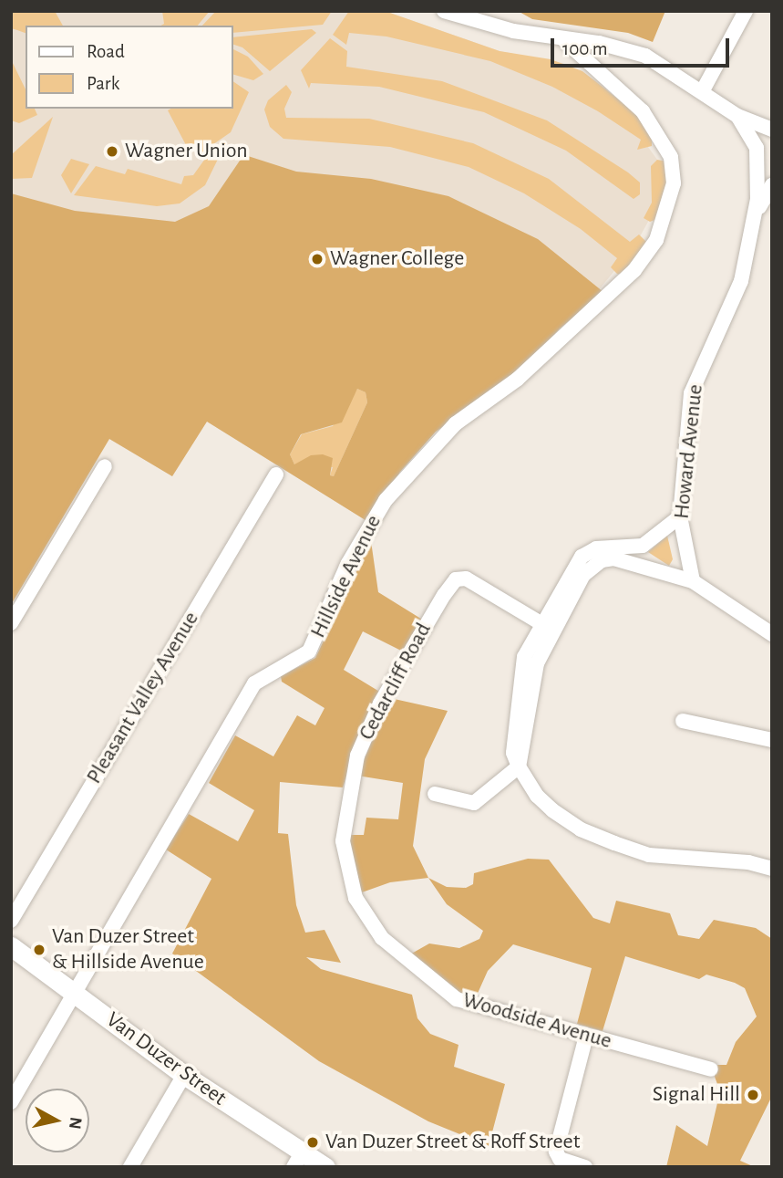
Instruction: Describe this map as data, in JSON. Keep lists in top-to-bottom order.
{
  "streets": {
    "main road": ["Van Duzer Street"],
    "street": [
      "Howard Avenue",
      "Hillside Avenue",
      "Cedarcliff Road",
      "Pleasant Valley Avenue",
      "Woodside Avenue"
    ]
  },
  "crossings": [
    ["Howard Avenue", "Hillside Avenue"],
    ["Hillside Avenue", "Van Duzer Street"],
    ["Cedarcliff Road", "Woodside Avenue"]
  ],
  "places": [
    "Wagner Union",
    "Wagner College",
    "Van Duzer Street & Hillside Avenue",
    "Signal Hill",
    "Van Duzer Street & Roff Street"
  ],
  "legend": ["Road", "Park"],
  "scale_bar": "100 m",
  "north": "right"
}
